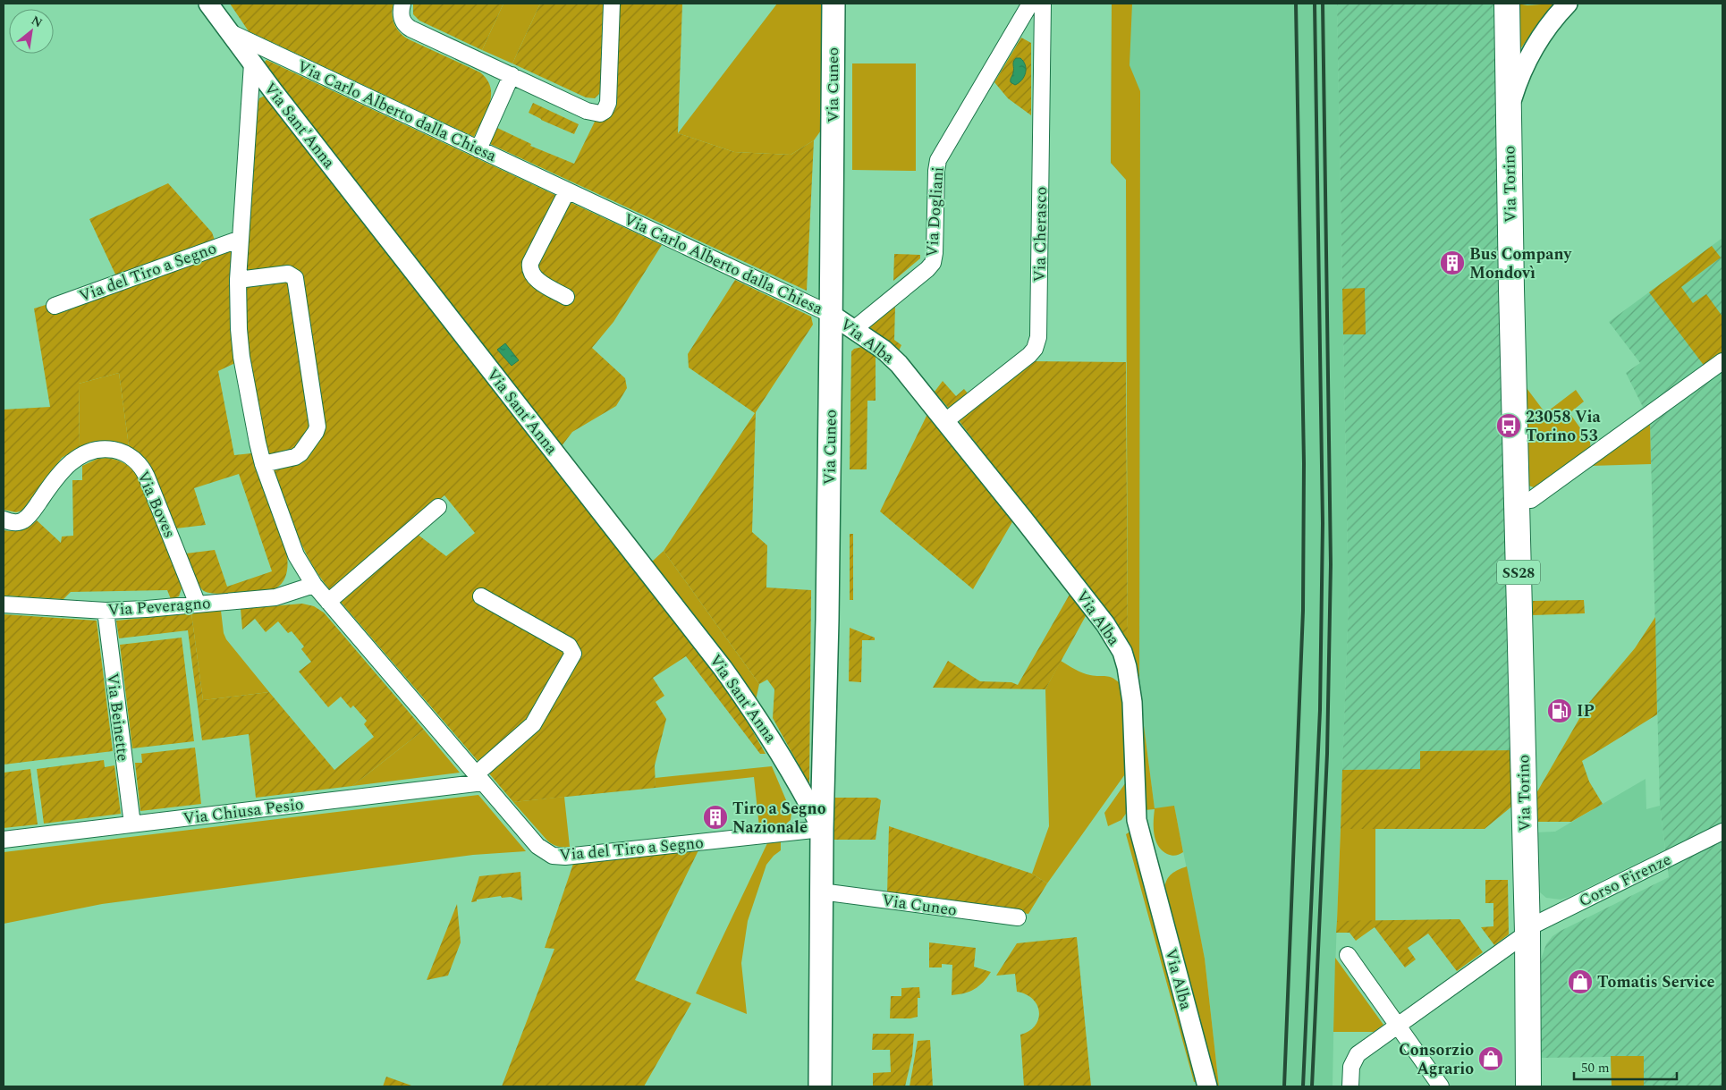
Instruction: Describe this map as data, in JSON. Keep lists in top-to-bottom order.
{
  "streets": {
    "main road": ["Via Cuneo", "Via Torino", "SS28"],
    "street": [
      "Via Carlo Alberto dalla Chiesa",
      "Via Sant'Anna",
      "Via Dogliani",
      "Via Cherasco",
      "Via del Tiro a Segno",
      "Via Alba",
      "Via Boves",
      "Via Peveragno",
      "Via Beinette",
      "Via Chiusa Pesio",
      "Corso Firenze"
    ]
  },
  "crossings": [
    ["Via Cuneo", "Via Carlo Alberto dalla Chiesa"],
    ["Via Cuneo", "Via Sant'Anna"],
    ["Via Cuneo", "Via del Tiro a Segno"],
    ["Via Cuneo", "Via Alba"],
    ["Via Carlo Alberto dalla Chiesa", "Via Sant'Anna"],
    ["Via Carlo Alberto dalla Chiesa", "Via Alba"],
    ["Via Sant'Anna", "Via del Tiro a Segno"],
    ["Via Torino", "Corso Firenze"],
    ["Via Dogliani", "Via Alba"],
    ["Via Cherasco", "Via Alba"],
    ["Via del Tiro a Segno", "Via Peveragno"],
    ["Via del Tiro a Segno", "Via Chiusa Pesio"],
    ["Via Boves", "Via Peveragno"],
    ["Via Peveragno", "Via Beinette"],
    ["Via Beinette", "Via Chiusa Pesio"]
  ],
  "places": {
    "building": ["Bus Company Mondovì", "Tiro a Segno Nazionale"],
    "bus stop": ["23058 Via Torino 53"],
    "fuel station": ["IP"],
    "shop": ["Tomatis Service", "Consorzio Agrario"]
  },
  "scale_bar": "50 m",
  "north": "top right"
}
